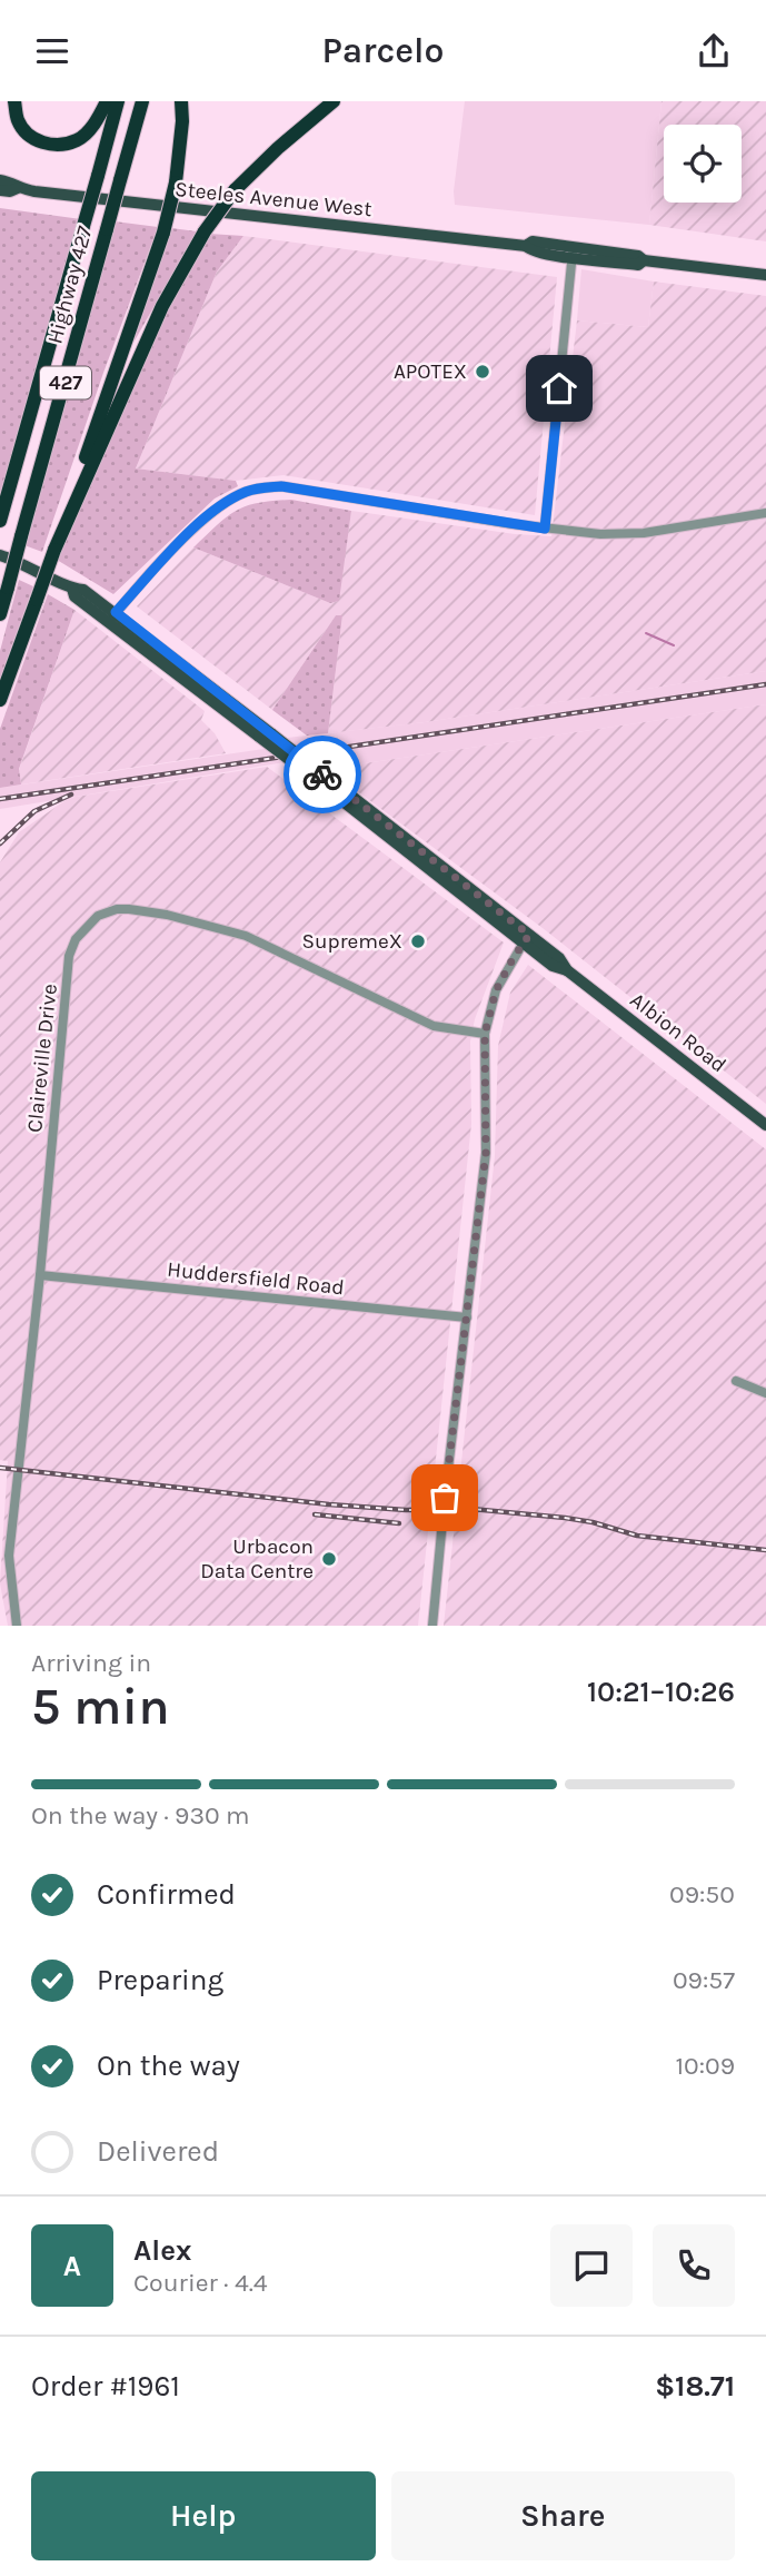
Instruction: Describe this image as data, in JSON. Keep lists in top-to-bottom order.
{
  "streets": {
    "highway": ["Highway 427", "427"],
    "main road": ["Steeles Avenue West", "Albion Road"],
    "street": ["Claireville Drive", "Huddersfield Road"]
  },
  "crossings": [
    ["Claireville Drive", "Huddersfield Road"]
  ],
  "places": ["APOTEX", "SupremeX", "Urbacon Data Centre"],
  "page": {
    "header": "Parcelo",
    "heading": ["5 min", "Arriving in", "10:21–10:26"],
    "panel": [
      "Alex",
      "Courier · 4.4",
      "Order #1961",
      "$18.71"
    ],
    "bar": "On the way · 930 m",
    "list": [
      ["Confirmed", "09:50"],
      ["Preparing", "09:57"],
      ["On the way", "10:09"],
      "Delivered"
    ],
    "round": "A",
    "buttons": ["Help", "Share"]
  }
}
